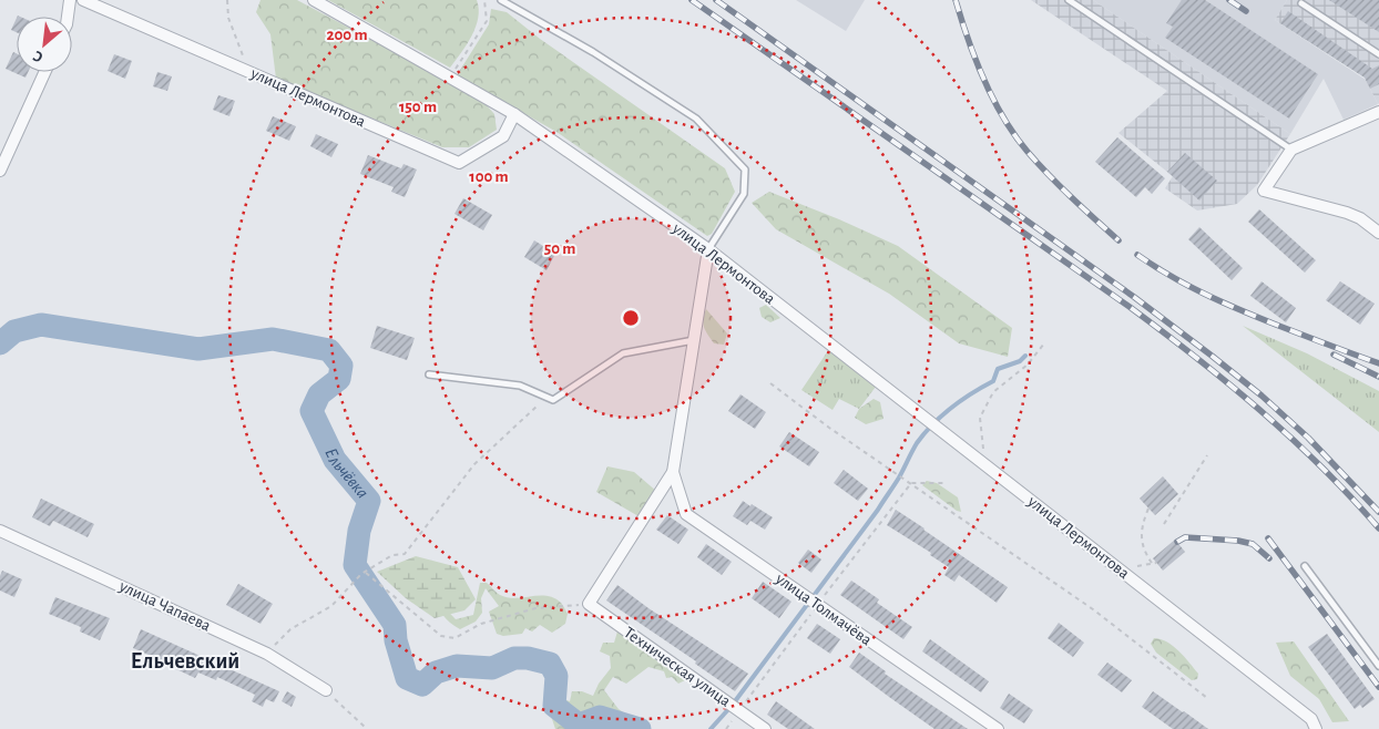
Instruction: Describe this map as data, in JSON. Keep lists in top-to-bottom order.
{
  "streets": {
    "street": [
      "улица Лермонтова",
      "улица Чапаева",
      "улица Толмачёва",
      "Техническая улица"
    ]
  },
  "districts": ["Ельчевский"],
  "water": ["Ельчёвка"],
  "north": "bottom left",
  "rings": [
    "200 m",
    "150 m",
    "100 m",
    "50 m"
  ]
}
